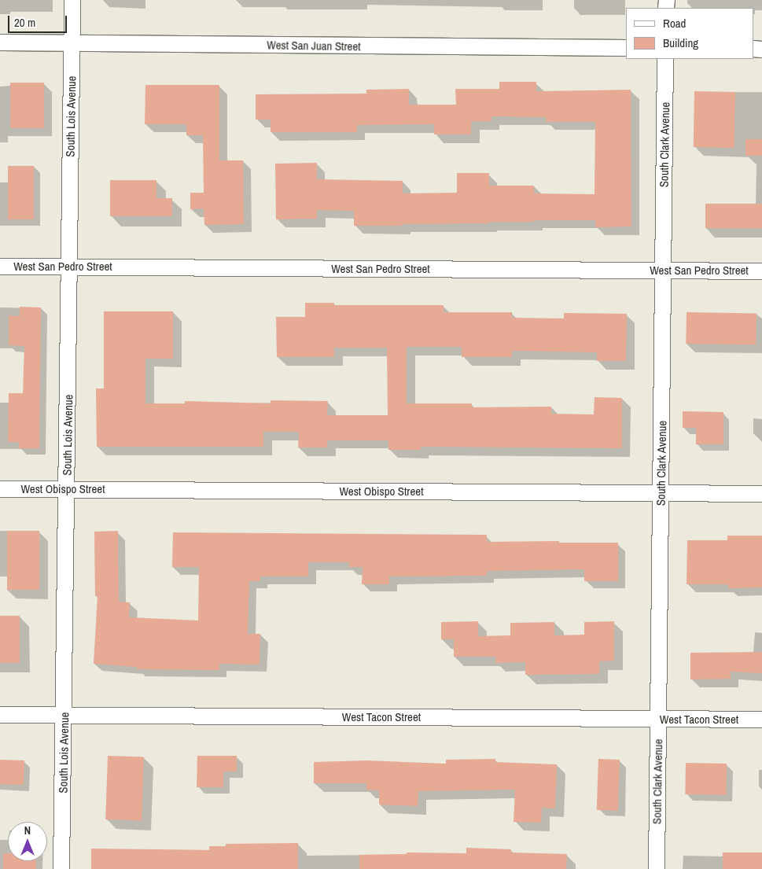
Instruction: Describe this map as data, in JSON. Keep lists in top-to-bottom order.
{
  "streets": {
    "street": [
      "West San Juan Street",
      "South Lois Avenue",
      "South Clark Avenue",
      "West San Pedro Street",
      "West Obispo Street",
      "West Tacon Street"
    ]
  },
  "crossings": [
    ["West San Juan Street", "South Lois Avenue"],
    ["South Lois Avenue", "West San Pedro Street"],
    ["South Lois Avenue", "West Obispo Street"],
    ["South Lois Avenue", "West Tacon Street"],
    ["South Clark Avenue", "West San Pedro Street"],
    ["South Clark Avenue", "West Obispo Street"],
    ["South Clark Avenue", "West Tacon Street"]
  ],
  "legend": ["Road", "Building"],
  "scale_bar": "20 m",
  "north": "top"
}
